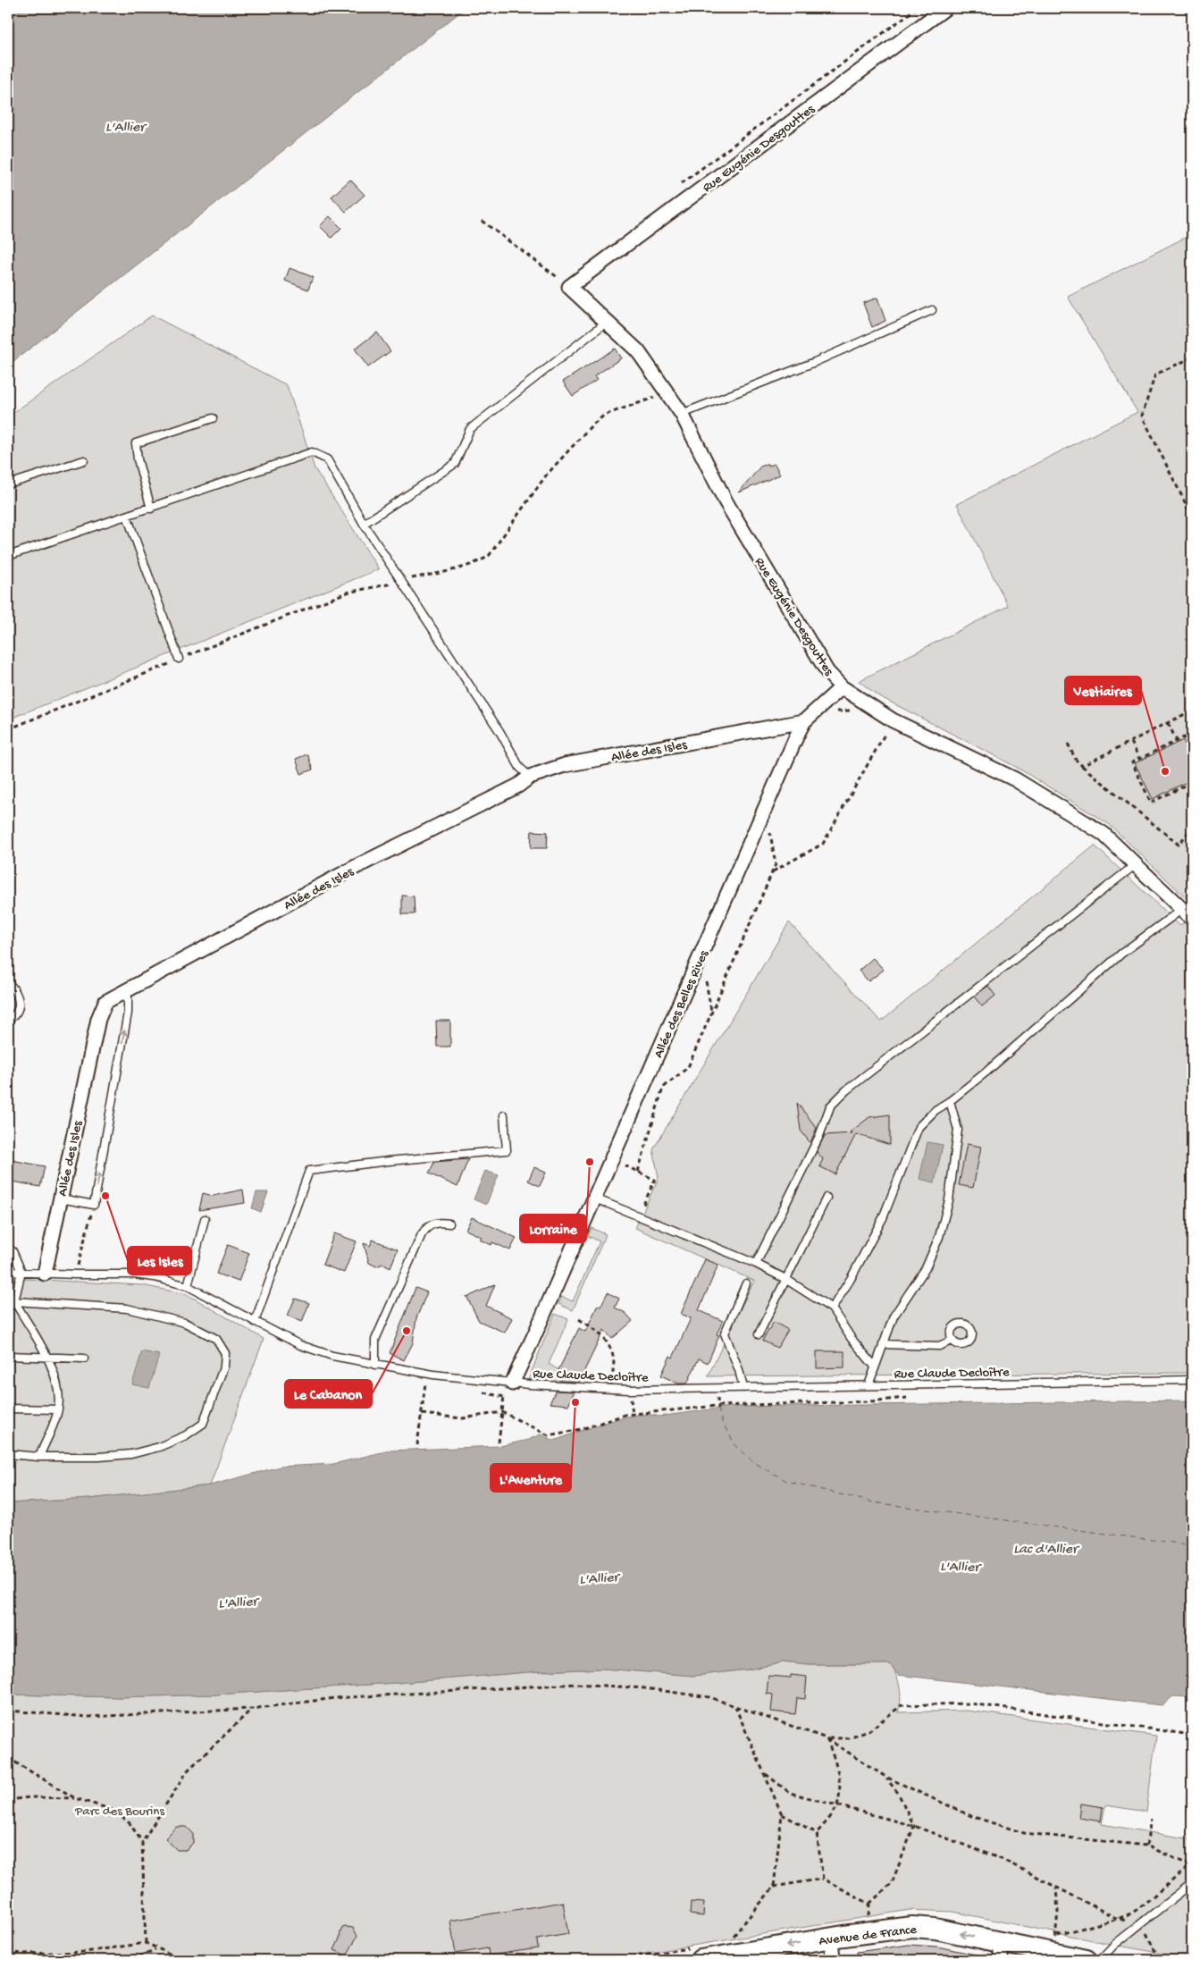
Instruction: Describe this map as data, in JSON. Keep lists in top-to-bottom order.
{
  "streets": {
    "street": [
      "Rue Eugénie Desgouttes",
      "Allée des Isles",
      "Allée des Belles Rives",
      "Avenue de France"
    ],
    "lane": ["Rue Claude Decloître"]
  },
  "crossings": [
    ["Rue Eugénie Desgouttes", "Allée des Belles Rives"],
    ["Allée des Isles", "Allée des Belles Rives"],
    ["Allée des Isles", "Rue Claude Decloître"],
    ["Allée des Belles Rives", "Rue Claude Decloître"]
  ],
  "one_way": ["Avenue de France"],
  "water": ["L'Allier", "Lac d'Allier"],
  "parks": ["Parc des Bourins"],
  "places": [
    "Vestiaires",
    "Lorraine",
    "Les Isles",
    "Le Cabanon",
    "L'Aventure"
  ]
}
